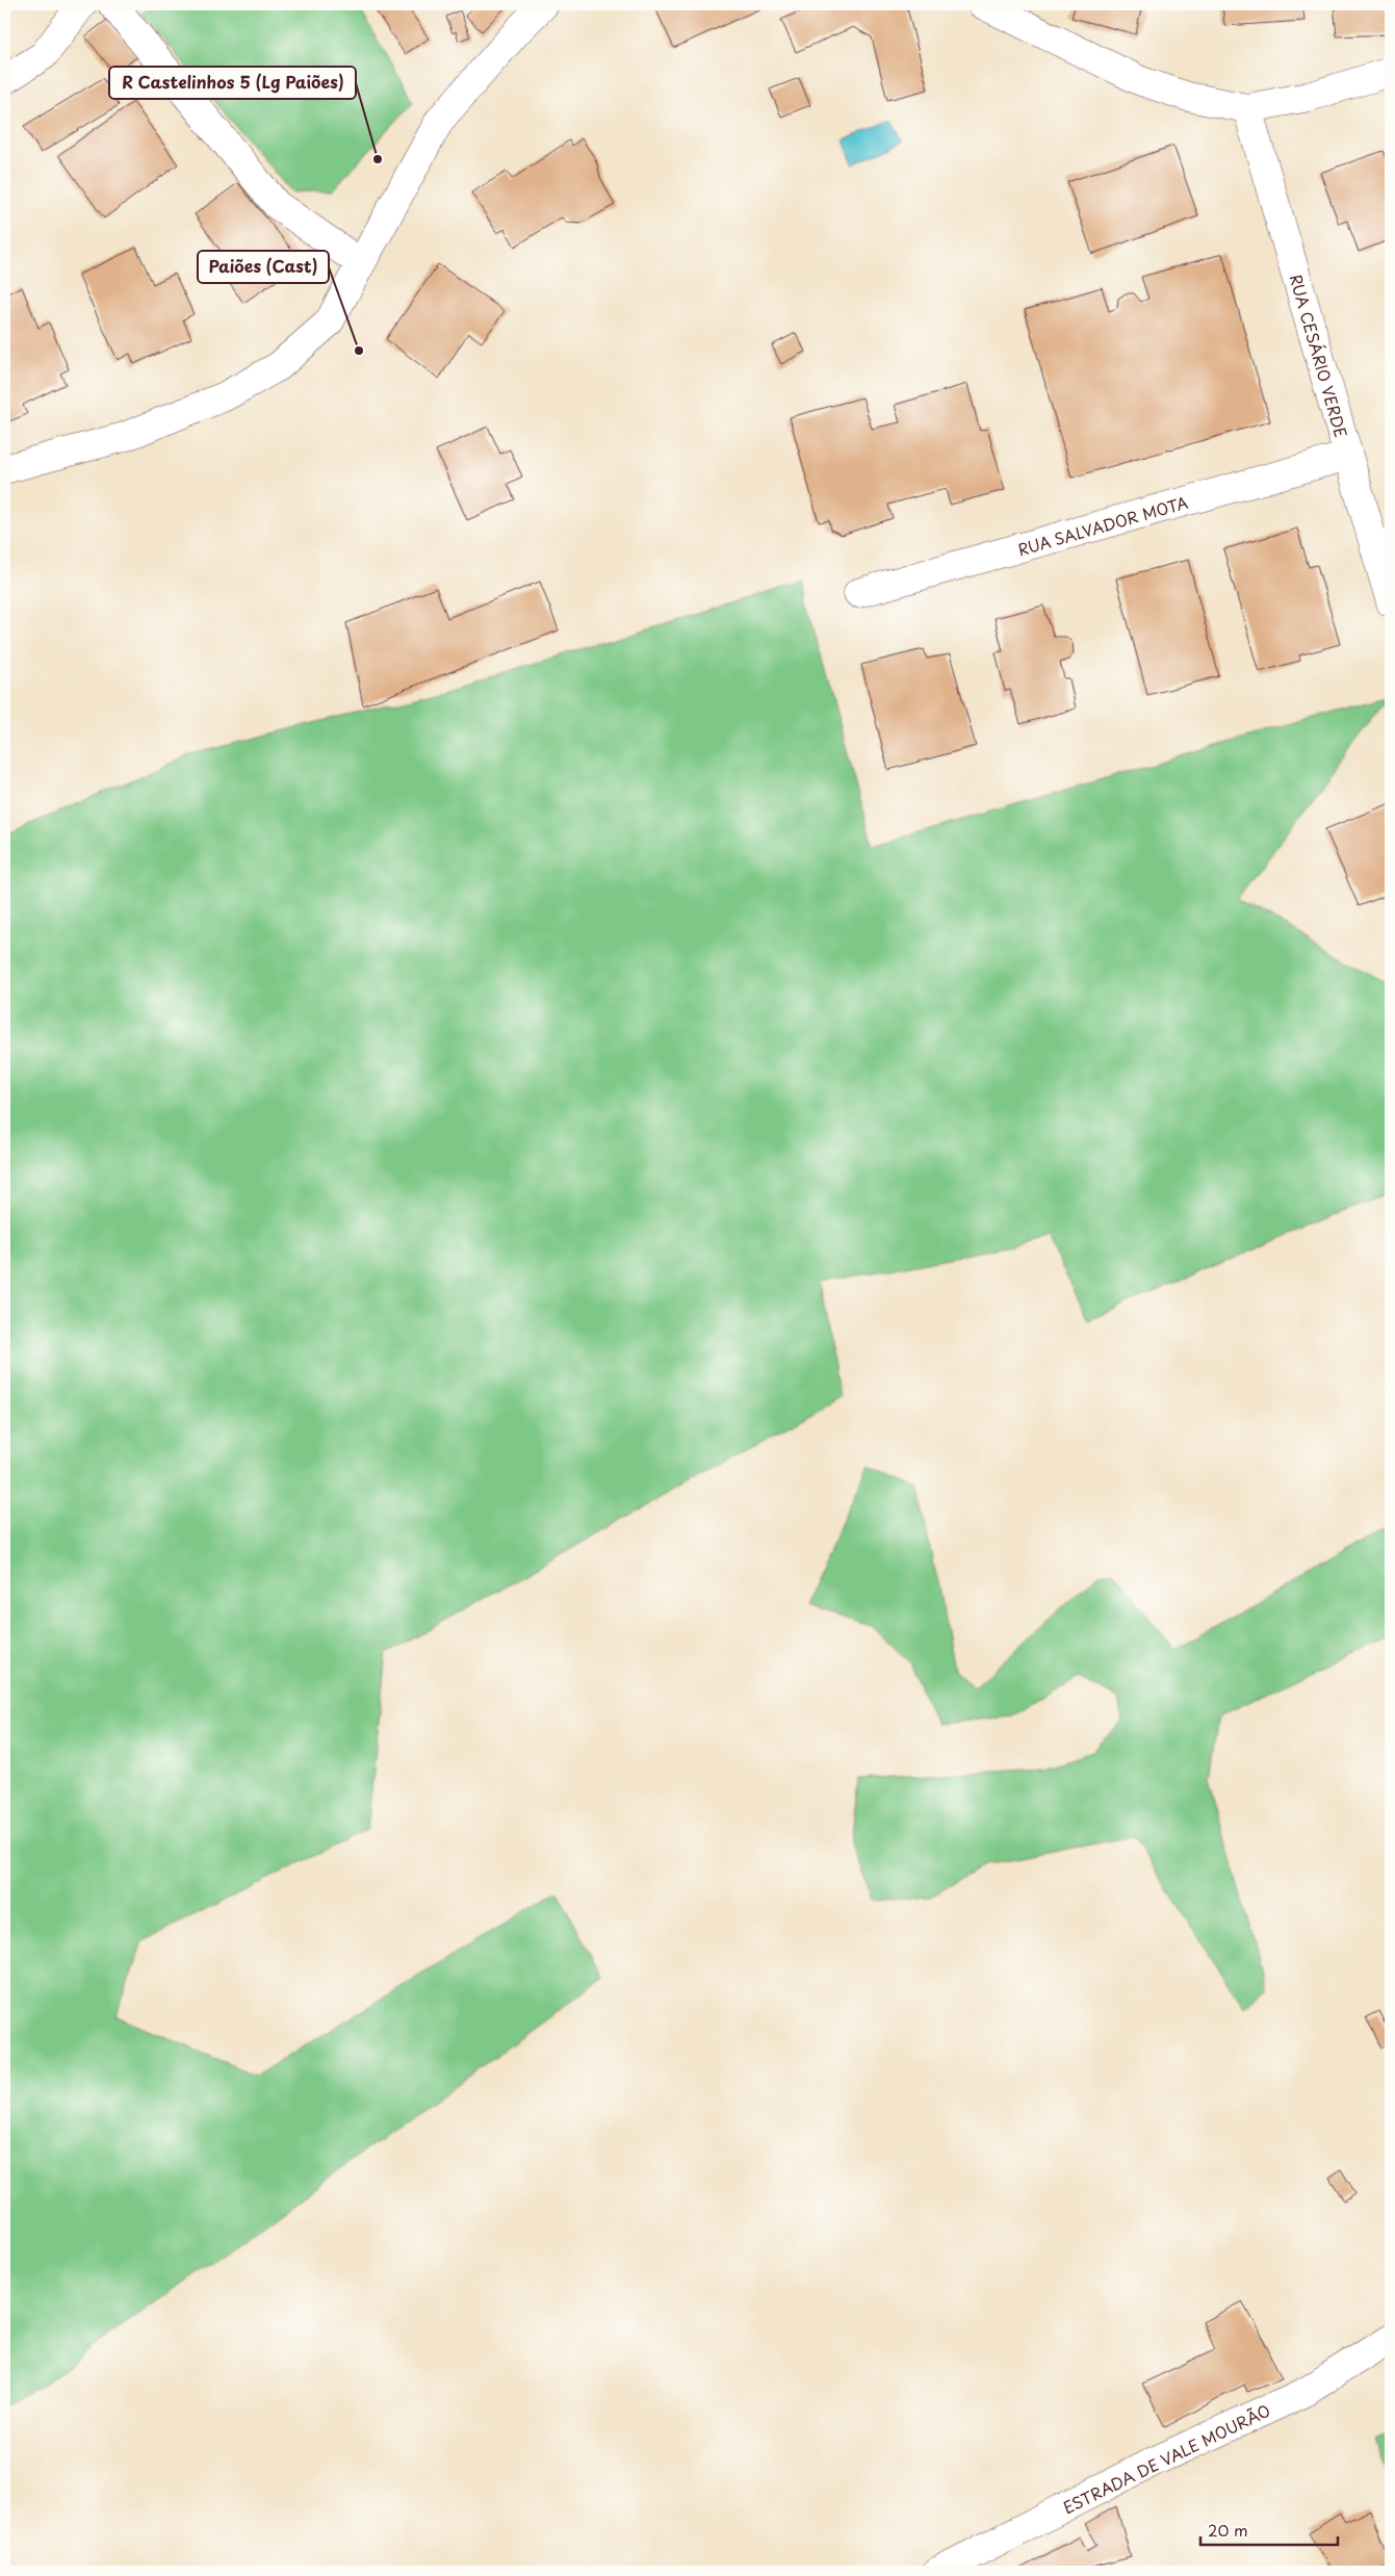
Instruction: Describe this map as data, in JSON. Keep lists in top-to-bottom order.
{
  "streets": {
    "street": ["RUA CESÁRIO VERDE", "RUA SALVADOR MOTA", "ESTRADA DE VALE MOURÃO"]
  },
  "crossings": [
    ["RUA CESÁRIO VERDE", "RUA SALVADOR MOTA"]
  ],
  "places": ["R Castelinhos 5 (Lg Paiões)", "Paiões (Cast)"],
  "scale_bar": "20 m"
}
